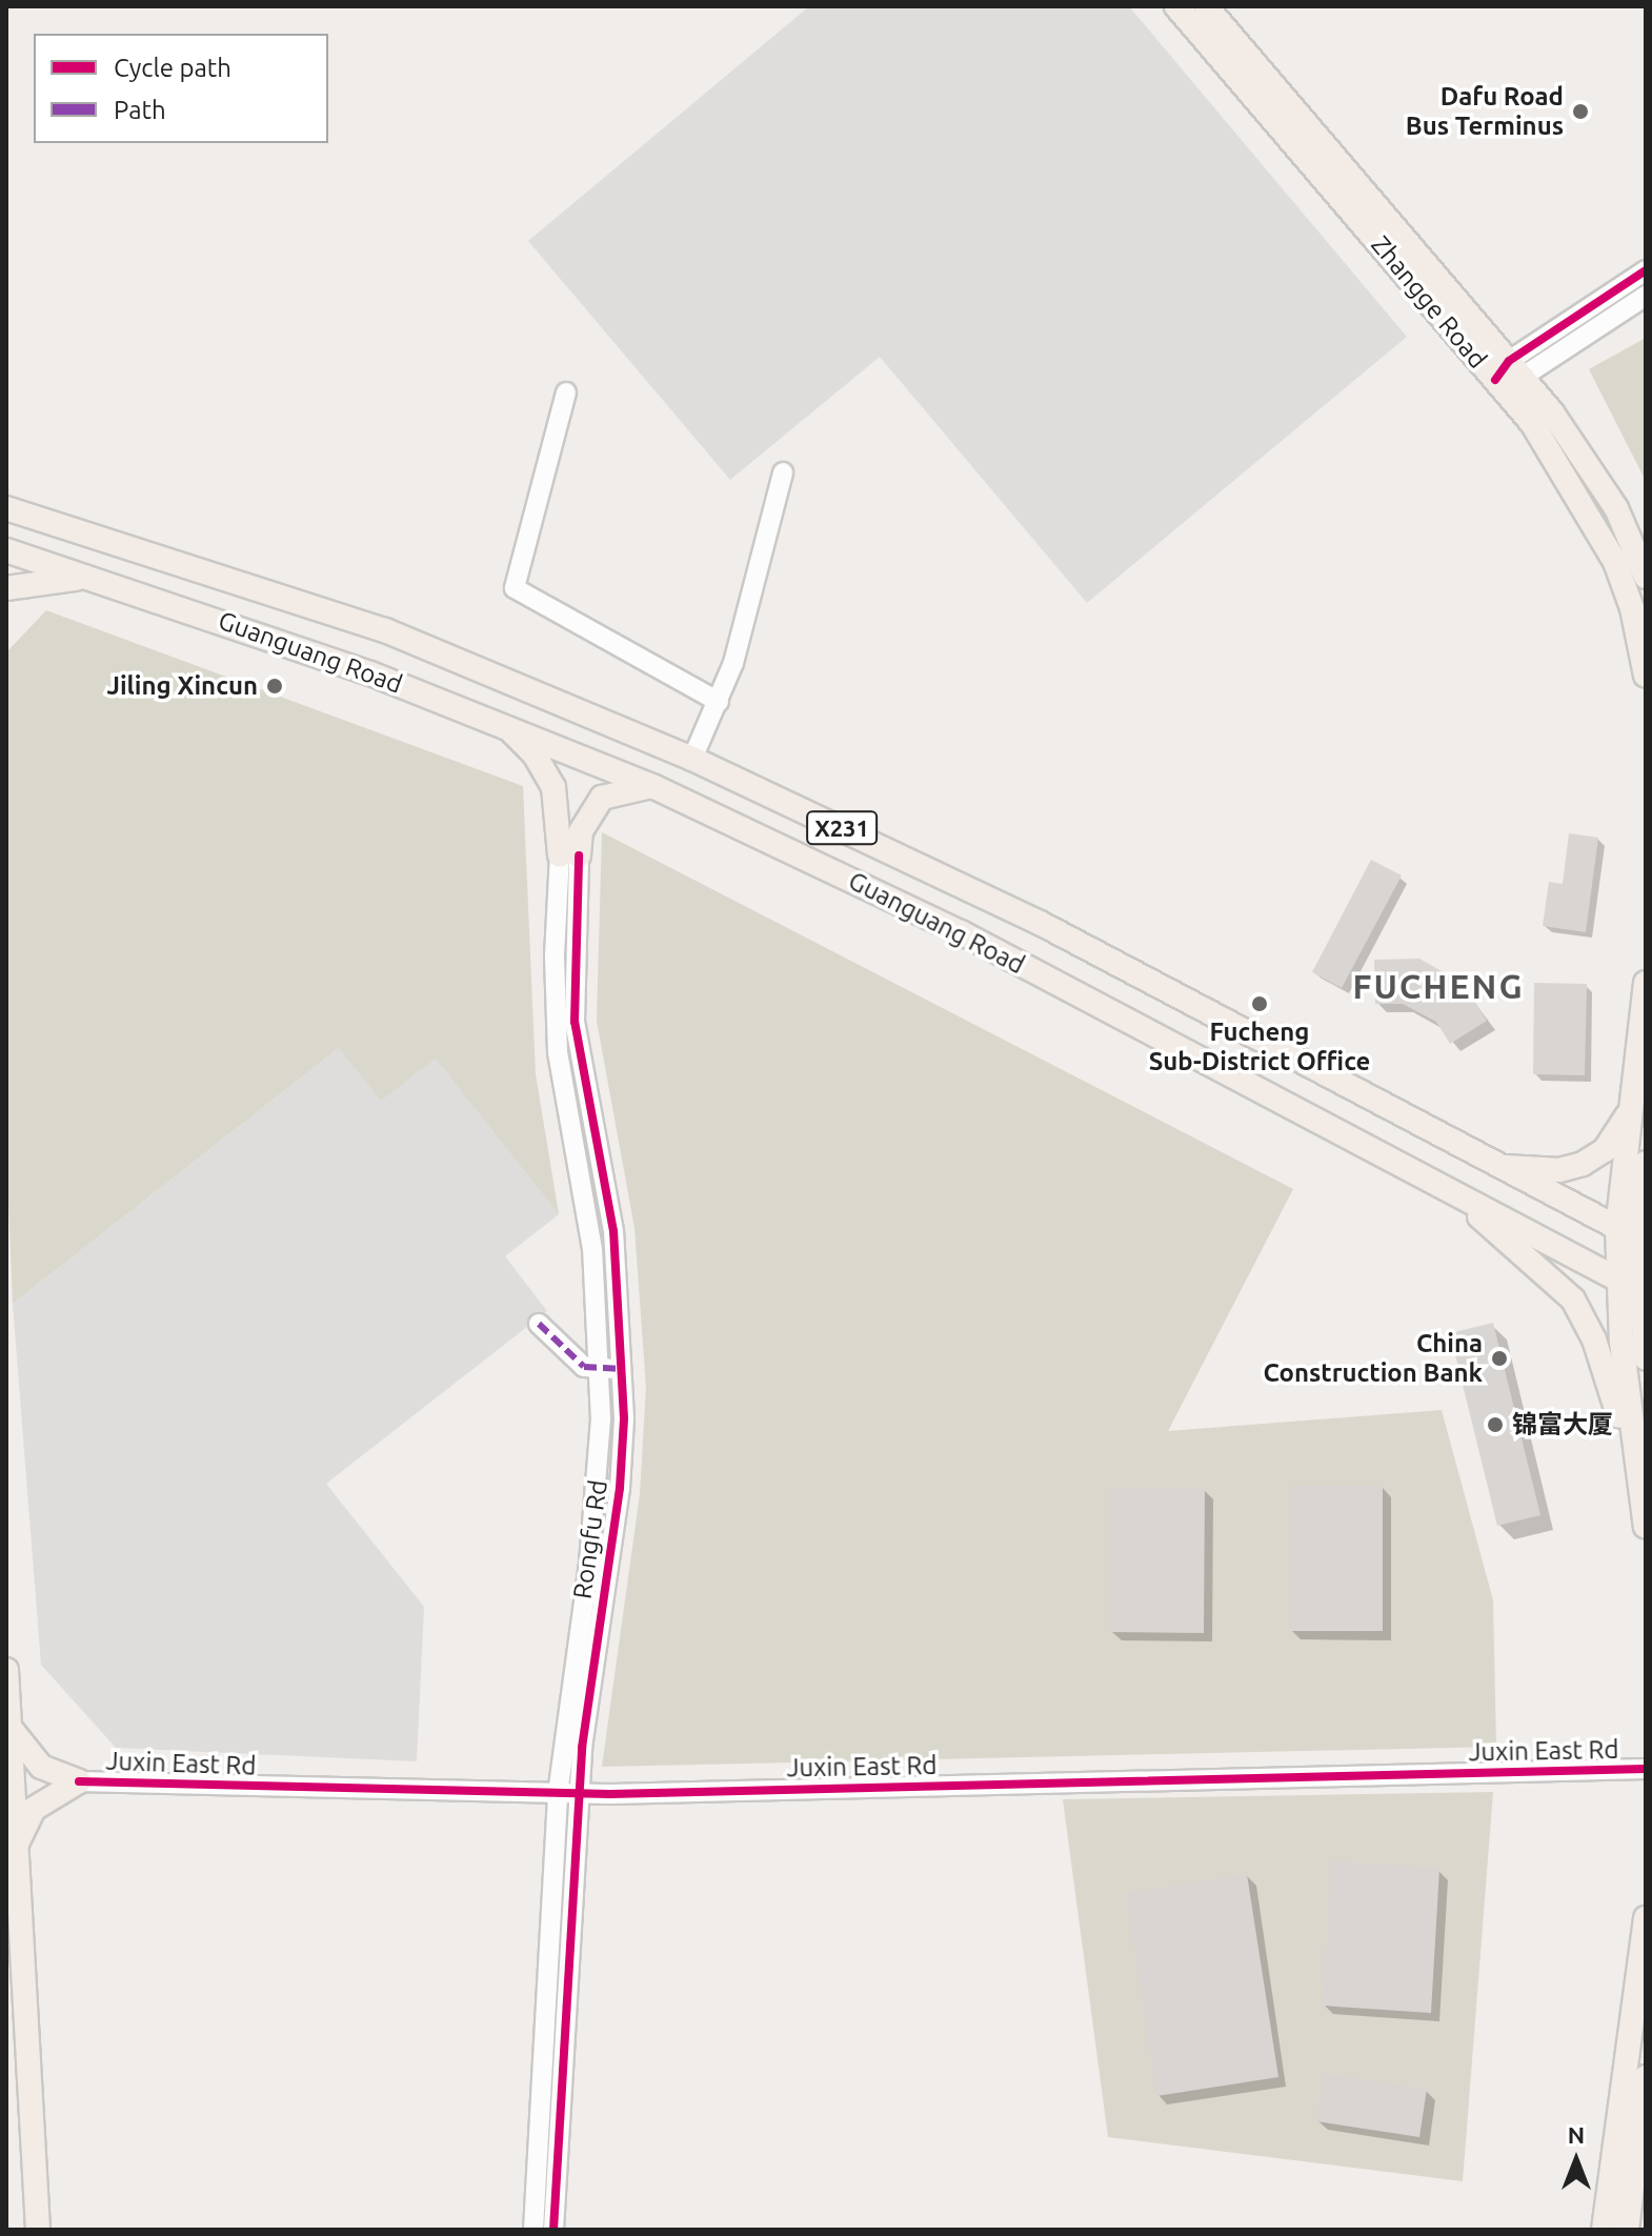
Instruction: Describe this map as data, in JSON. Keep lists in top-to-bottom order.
{
  "streets": {
    "main road": ["Zhangge Road", "Guanguang Road", "X231"],
    "street": ["Rongfu Rd", "Juxin East Rd"]
  },
  "crossings": [
    ["Rongfu Rd", "Juxin East Rd"]
  ],
  "districts": ["FUCHENG"],
  "places": [
    "Dafu Road Bus Terminus",
    "Jiling Xincun",
    "Fucheng Sub-District Office",
    "China Construction Bank",
    "锦富大厦"
  ],
  "legend": ["Cycle path", "Path"],
  "north": "top"
}
